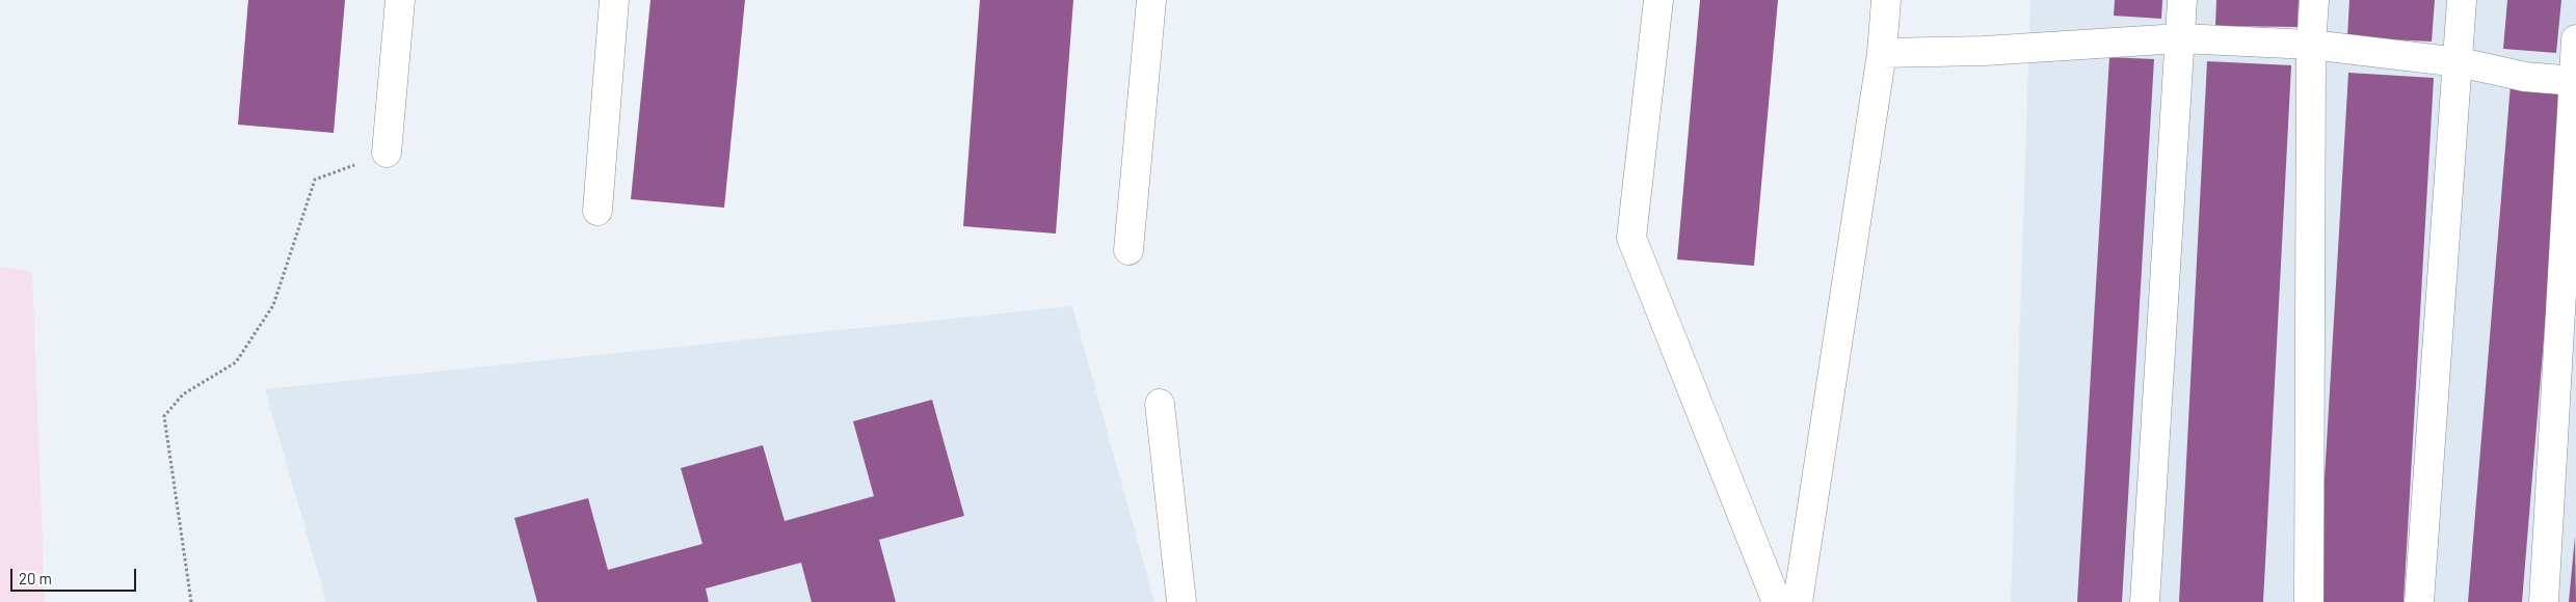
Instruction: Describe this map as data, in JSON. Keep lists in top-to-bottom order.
{
  "scale_bar": "20 m"
}
